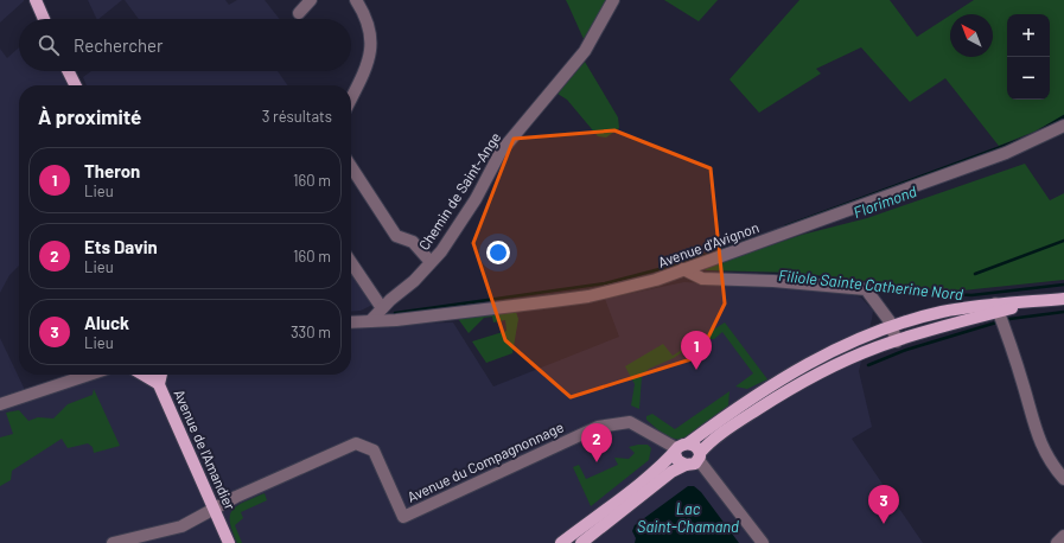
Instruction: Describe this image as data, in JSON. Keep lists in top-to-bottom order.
{
  "streets": {
    "main road": ["Avenue de l'Amandier"],
    "street": ["Chemin de Saint-Ange", "Avenue d'Avignon", "Avenue du Compagnonnage"]
  },
  "crossings": [
    ["Chemin de Saint-Ange", "Avenue d'Avignon"],
    ["Avenue de l'Amandier", "Avenue du Compagnonnage"]
  ],
  "water": ["Florimond", "Filiole Sainte Catherine Nord", "Lac Saint-Chamand"],
  "north": "top left",
  "page": {
    "map_buttons": ["+", "−"],
    "search": "Rechercher",
    "heading": ["À proximité", "3 résultats"],
    "list": [
      {
        "mark": "1",
        "name": "Theron",
        "note": "Lieu",
        "value": "160 m"
      },
      {
        "mark": "2",
        "name": "Ets Davin",
        "note": "Lieu",
        "value": "160 m"
      },
      {
        "mark": "3",
        "name": "Aluck",
        "note": "Lieu",
        "value": "330 m"
      }
    ],
    "pins": ["1", "2", "3"]
  }
}
